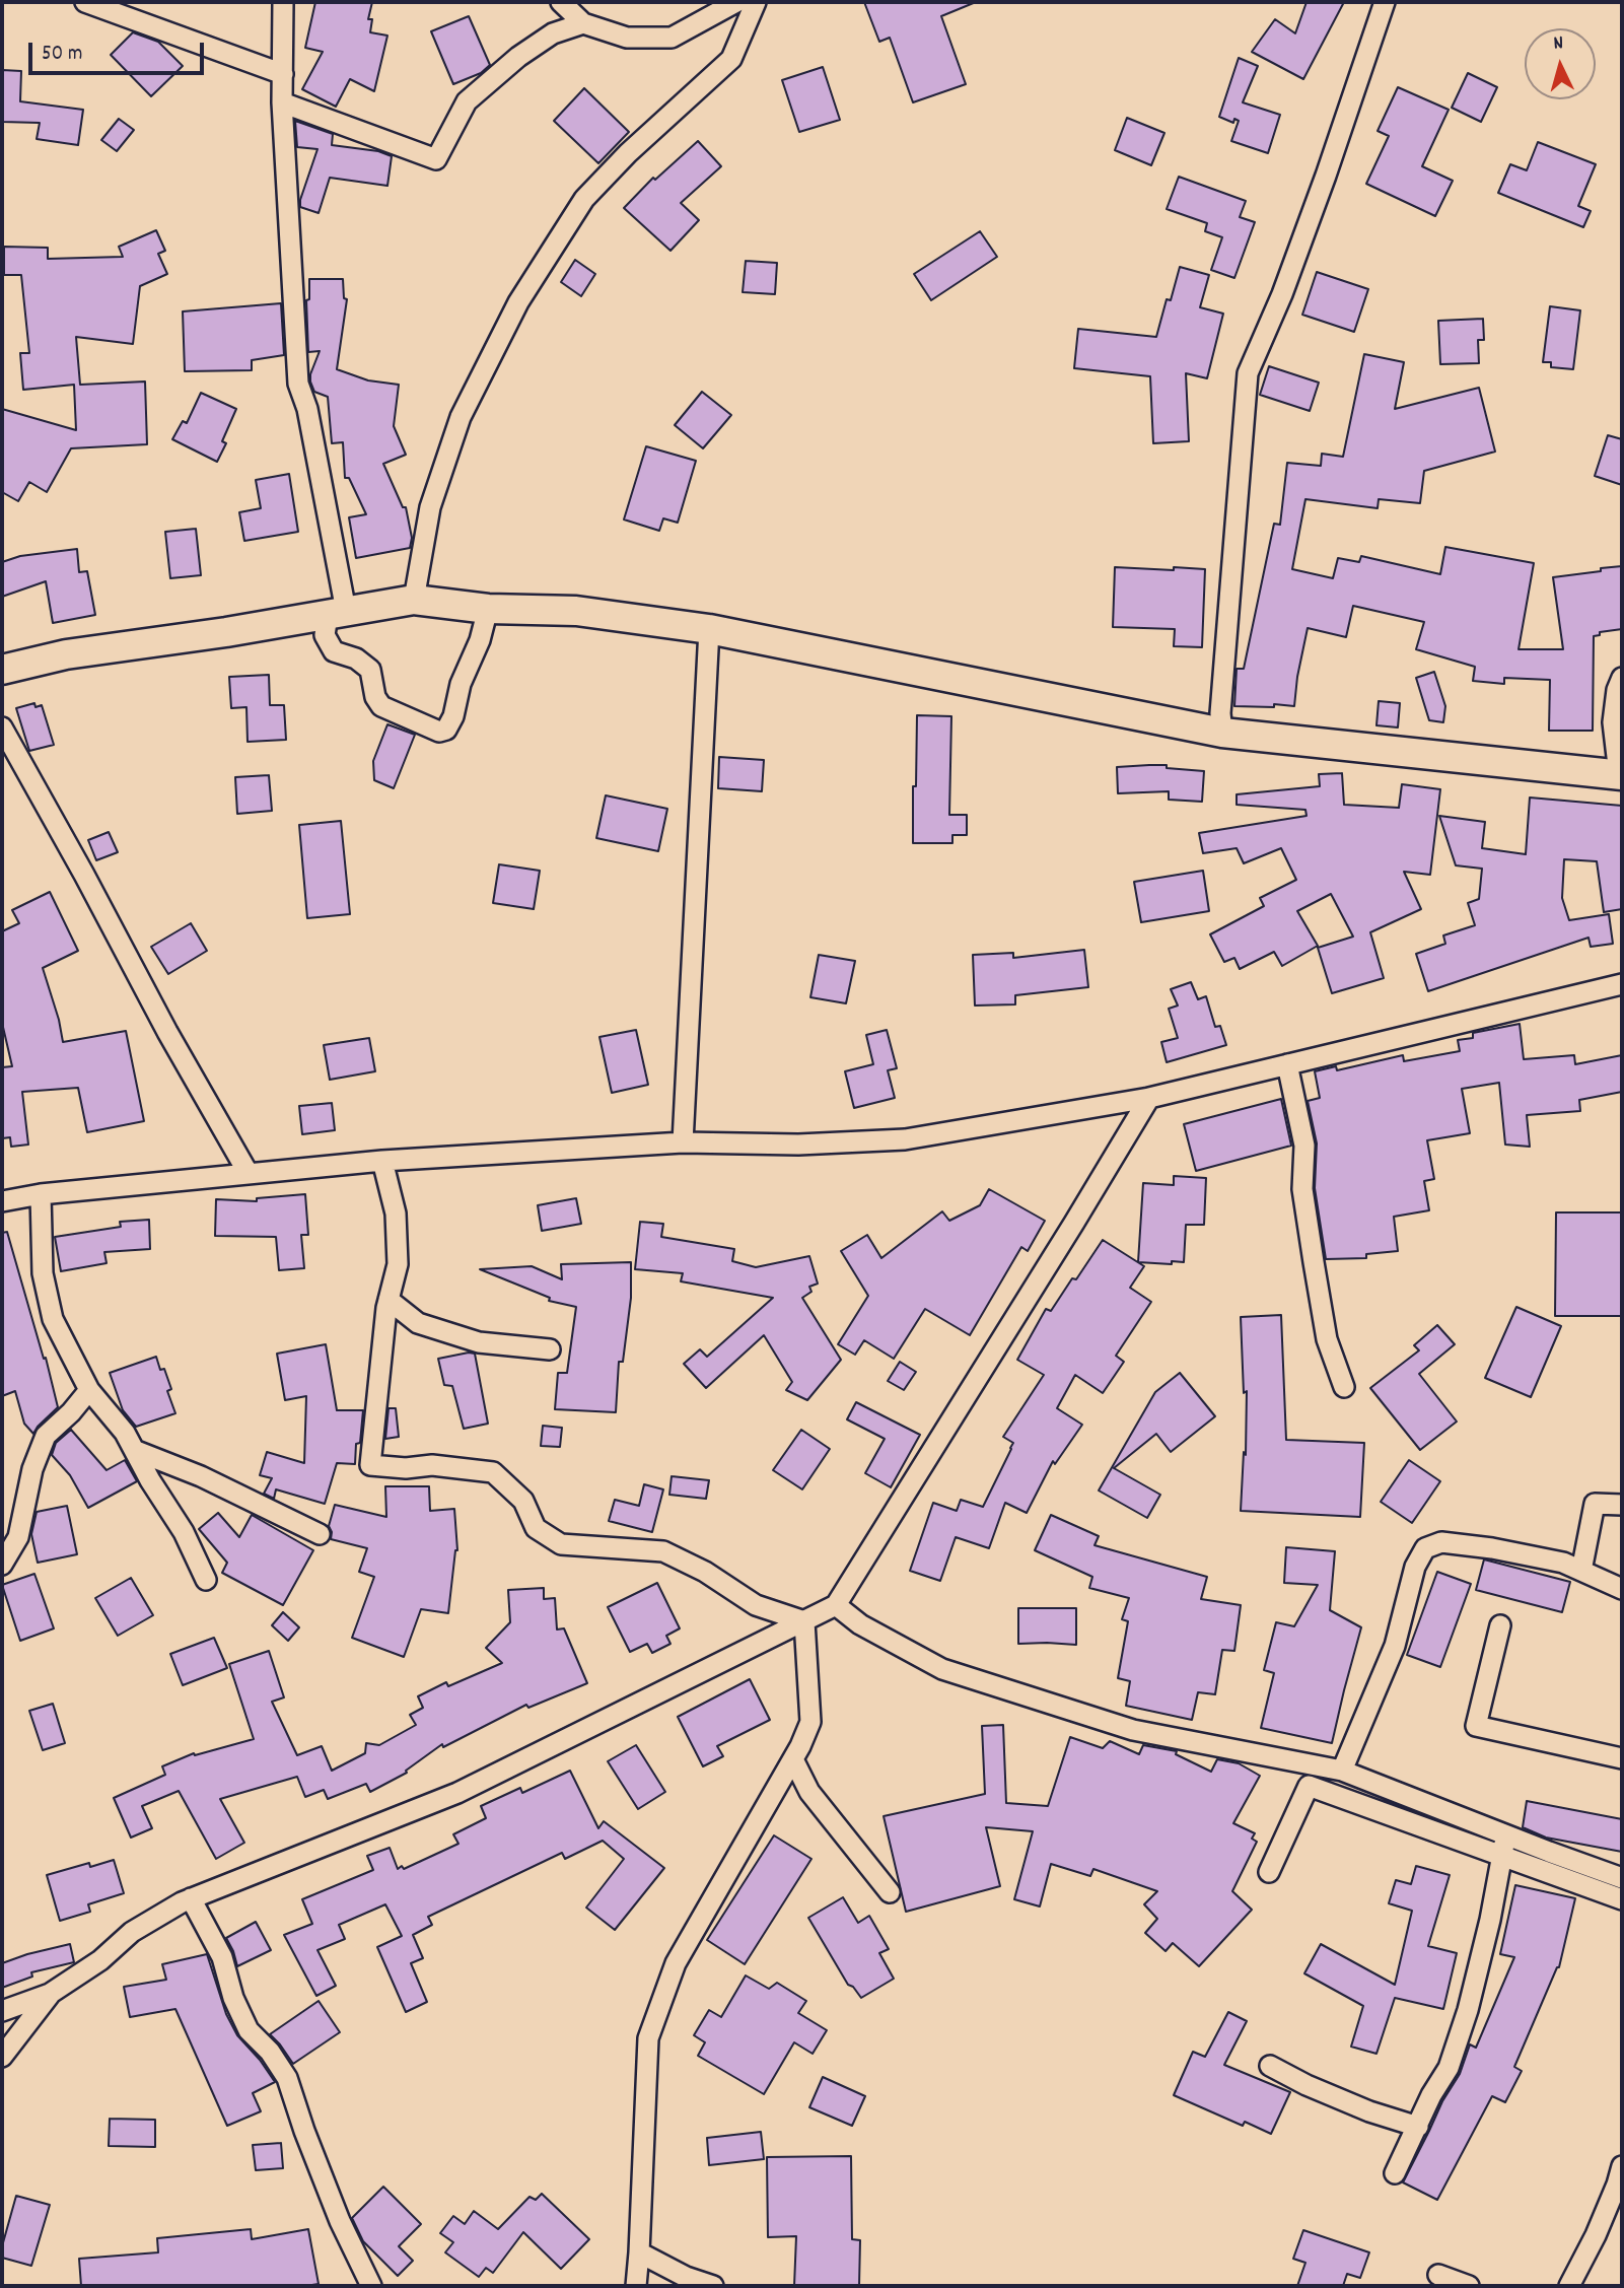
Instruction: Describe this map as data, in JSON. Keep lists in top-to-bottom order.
{
  "scale_bar": "50 m",
  "north": "top"
}
